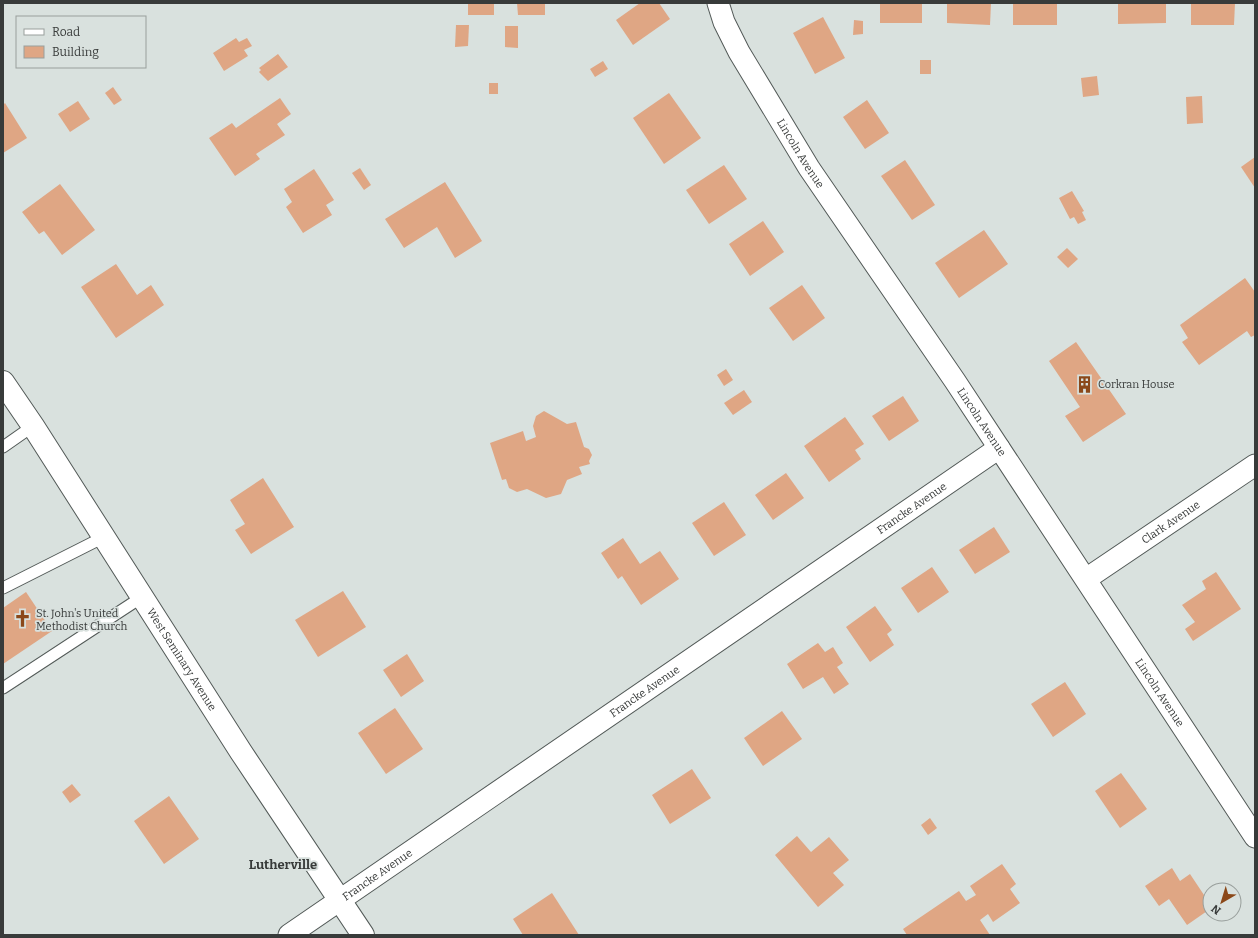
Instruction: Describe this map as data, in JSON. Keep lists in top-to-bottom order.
{
  "streets": {
    "main road": ["West Seminary Avenue"],
    "street": ["Lincoln Avenue", "Francke Avenue", "Clark Avenue"]
  },
  "crossings": [
    ["Lincoln Avenue", "Francke Avenue"],
    ["Lincoln Avenue", "Clark Avenue"],
    ["Francke Avenue", "West Seminary Avenue"]
  ],
  "districts": ["Lutherville"],
  "places": {
    "building": ["Corkran House"],
    "church": ["St. John's United Methodist Church"]
  },
  "legend": ["Road", "Building"],
  "north": "bottom left"
}
